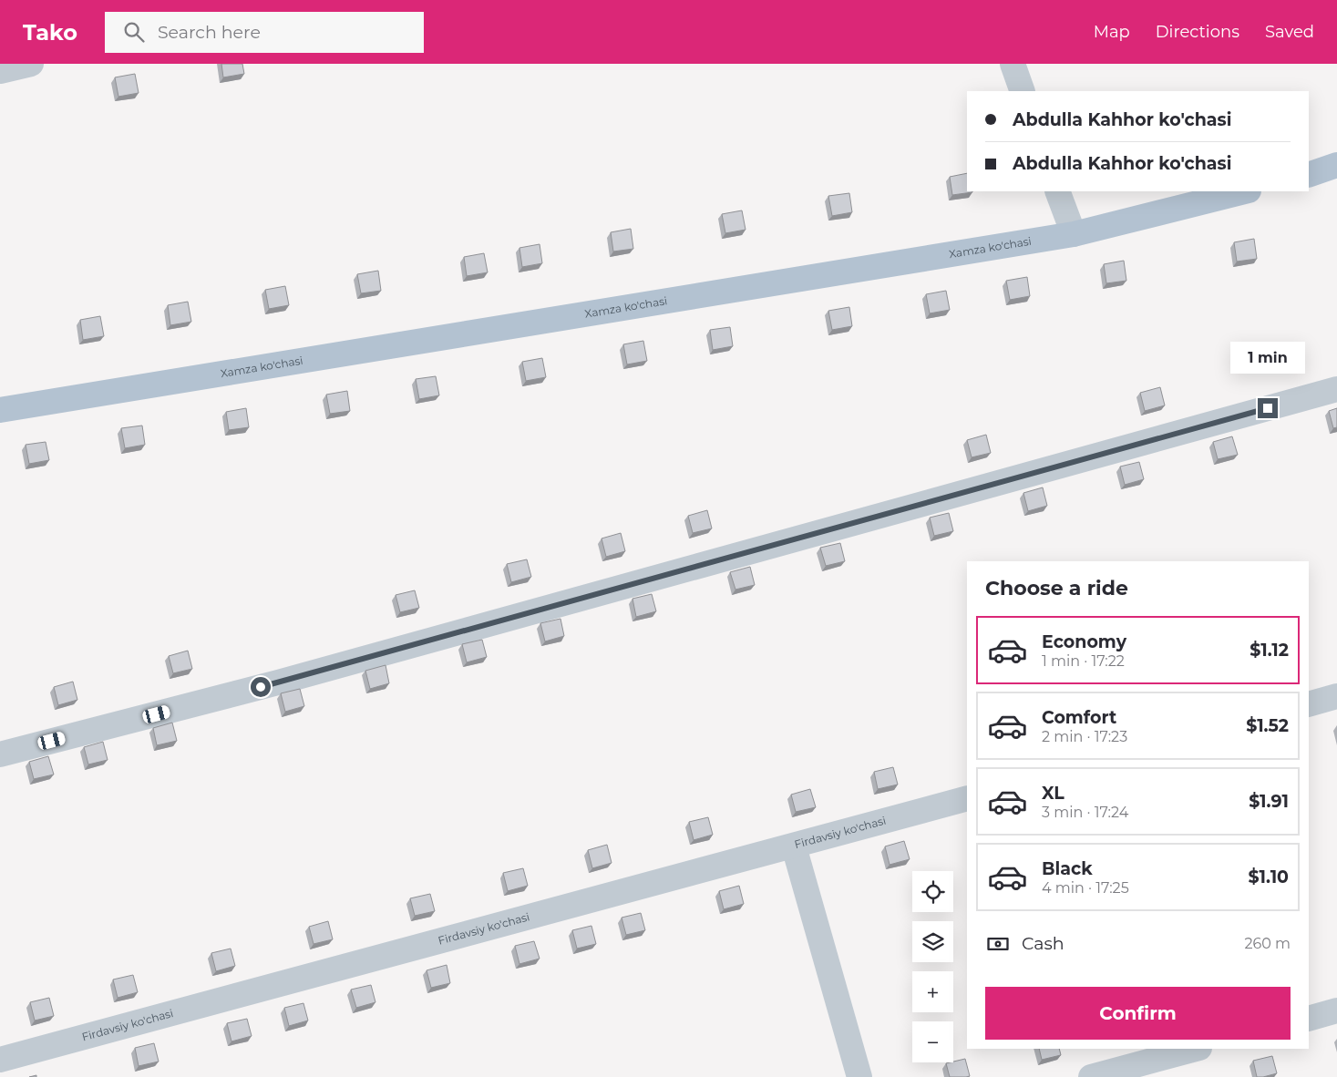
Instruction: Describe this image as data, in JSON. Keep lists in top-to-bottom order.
{
  "streets": {
    "main road": ["Xamza ko'chasi"],
    "street": ["Firdavsiy ko'chasi"]
  },
  "page": {
    "header": "Tako",
    "search": "Search here",
    "nav": ["Map", "Directions", "Saved"],
    "banner": ["Abdulla Kahhor ko'chasi", "Abdulla Kahhor ko'chasi"],
    "bubble": "1 min",
    "heading": "Choose a ride",
    "list": [
      {
        "name": "Economy",
        "note": "1 min · 17:22",
        "value": "$1.12"
      },
      {
        "name": "Comfort",
        "note": "2 min · 17:23",
        "value": "$1.52"
      },
      {
        "name": "XL",
        "note": "3 min · 17:24",
        "value": "$1.91"
      },
      {
        "name": "Black",
        "note": "4 min · 17:25",
        "value": "$1.10"
      }
    ],
    "map_buttons": ["+", "−"],
    "pay": ["Cash", "260 m"],
    "buttons": "Confirm"
  }
}
